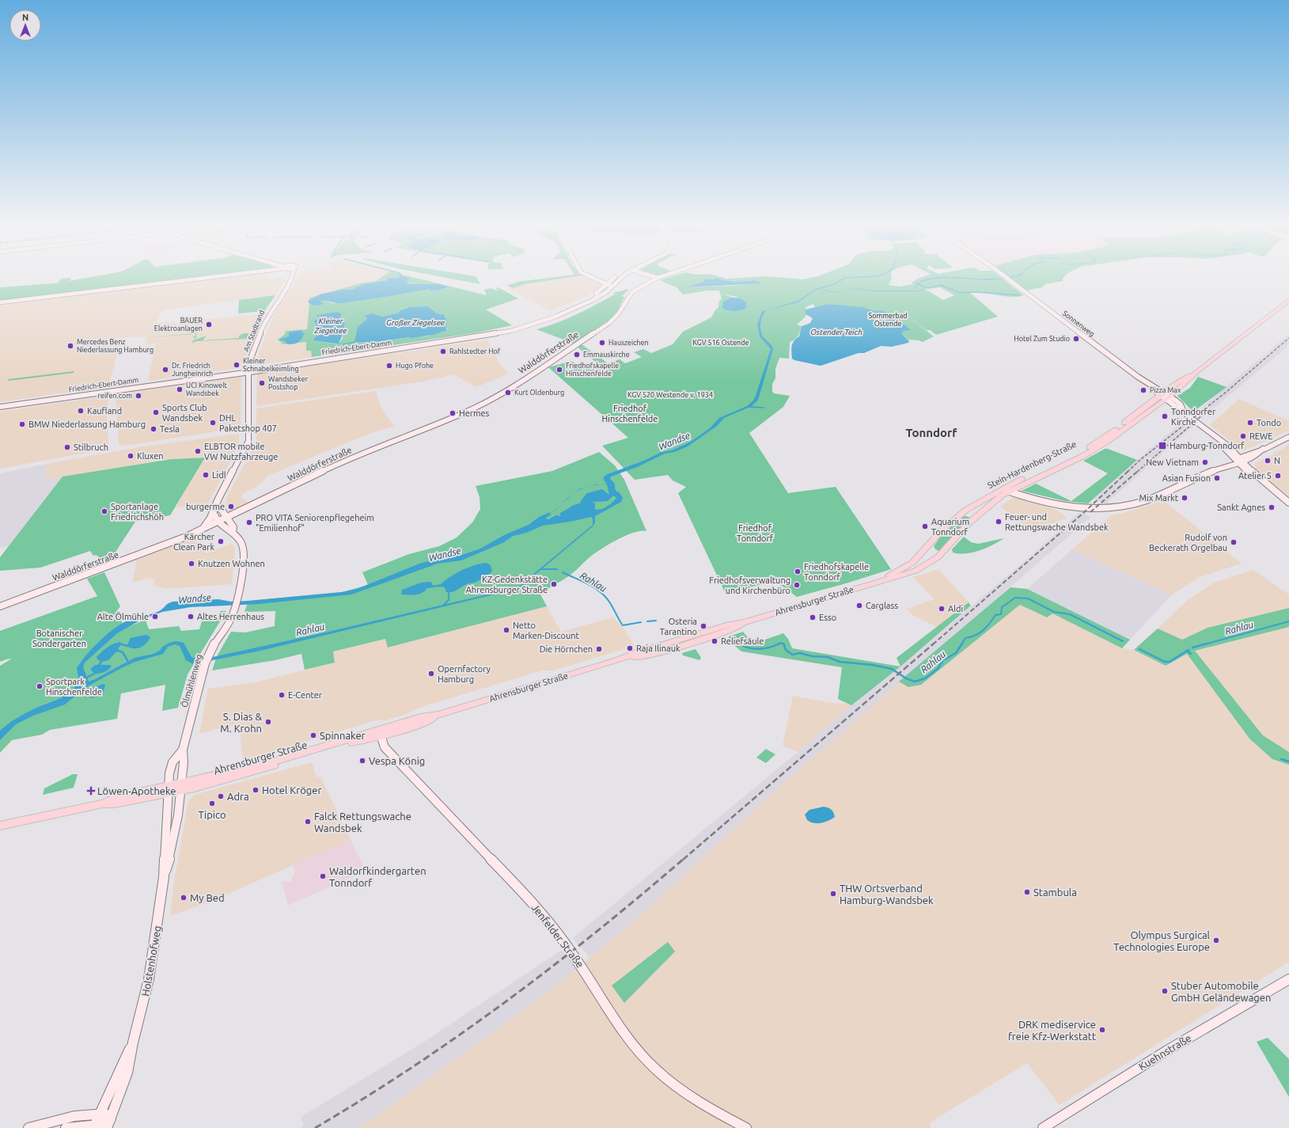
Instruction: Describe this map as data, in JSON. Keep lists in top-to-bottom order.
{
  "streets": {
    "main road": ["Stein-Hardenberg-Straße", "Ahrensburger Straße"],
    "street": [
      "Sonnenweg",
      "Am Stadtrand",
      "Friedrich-Ebert-Damm",
      "Walddörferstraße",
      "Ölmühlenweg",
      "Jenfelder Straße",
      "Holstenhofweg",
      "Kuehnstraße"
    ]
  },
  "crossings": [
    ["Sonnenweg", "Stein-Hardenberg-Straße"],
    ["Am Stadtrand", "Friedrich-Ebert-Damm"],
    ["Am Stadtrand", "Walddörferstraße"],
    ["Walddörferstraße", "Ölmühlenweg"],
    ["Stein-Hardenberg-Straße", "Ahrensburger Straße"],
    ["Ahrensburger Straße", "Ölmühlenweg"],
    ["Ahrensburger Straße", "Jenfelder Straße"],
    ["Ahrensburger Straße", "Holstenhofweg"],
    ["Ölmühlenweg", "Holstenhofweg"]
  ],
  "districts": ["Tonndorf"],
  "water": [
    "Kleiner Ziegelsee",
    "Großer Ziegelsee",
    "Ostender Teich",
    "Wandse",
    "Rahlau"
  ],
  "parks": [
    "Sommerbad Ostende",
    "KGV 516 Ostende",
    "KGV 520 Westende v. 1934",
    "Friedhof Hinschenfelde",
    "Friedhof Tonndorf",
    "Botanischer Sondergarten"
  ],
  "places": {
    "other": [
      "BAUER Elektroanlagen",
      "Hotel Zum Studio",
      "Hauszeichen",
      "Mercedes Benz Niederlassung Hamburg",
      "Rahlstedter Hof",
      "Emmauskirche",
      "Kleiner Schnabelkeimling",
      "Hugo Pfohe",
      "Dr. Friedrich Jungheinrich",
      "Friedhofskapelle Hinschenfelde",
      "Wandsbeker Postshop",
      "UCI Kinowelt Wandsbek",
      "Pizza Max",
      "Kurt Oldenburg",
      "reifen.com",
      "Kaufland",
      "Sports Club Wandsbek",
      "Hermes",
      "Tonndorfer Kirche",
      "DHL Paketshop 407",
      "Tondo",
      "BMW Niederlassung Hamburg",
      "Tesla",
      "REWE",
      "Stilbruch",
      "ELBTOR mobile VW Nutzfahrzeuge",
      "Kluxen",
      "N",
      "New Vietnam",
      "Lidl",
      "Atelier 5",
      "Asian Fusion",
      "Mix Markt",
      "burgerme",
      "Sankt Agnes",
      "Sportanlage Friedrichshöh",
      "Feuer- und Rettungswache Wandsbek",
      "PRO VITA Seniorenpflegeheim \"Emilienhof\"",
      "Aquarium Tonndorf",
      "Kärcher Clean Park",
      "Rudolf von Beckerath Orgelbau",
      "Knutzen Wohnen",
      "Friedhofskapelle Tonndorf",
      "KZ-Gedenkstätte Ahrensburger Straße",
      "Friedhofsverwaltung und Kirchenbüro",
      "Carglass",
      "Aldi",
      "Alte Ölmühle",
      "Altes Herrenhaus",
      "Esso",
      "Osteria Tarantino",
      "Netto Marken-Discount",
      "Reliefsäule",
      "Raja Ilinauk",
      "Die Hörnchen",
      "Opernfactory Hamburg",
      "Sportpark Hinschenfelde",
      "E-Center",
      "S. Dias & M. Krohn",
      "Spinnaker",
      "Vespa König",
      "Hotel Kröger",
      "Adra",
      "Tipico",
      "Falck Rettungswache Wandsbek",
      "Waldorfkindergarten Tonndorf",
      "Stambula",
      "THW Ortsverband Hamburg-Wandsbek",
      "My Bed",
      "Olympus Surgical Technologies Europe",
      "Stuber Automobile GmbH Geländewagen",
      "DRK mediservice freie Kfz-Werkstatt"
    ],
    "transit": ["Hamburg-Tonndorf"],
    "health": ["Löwen-Apotheke"]
  },
  "north": "top"
}
